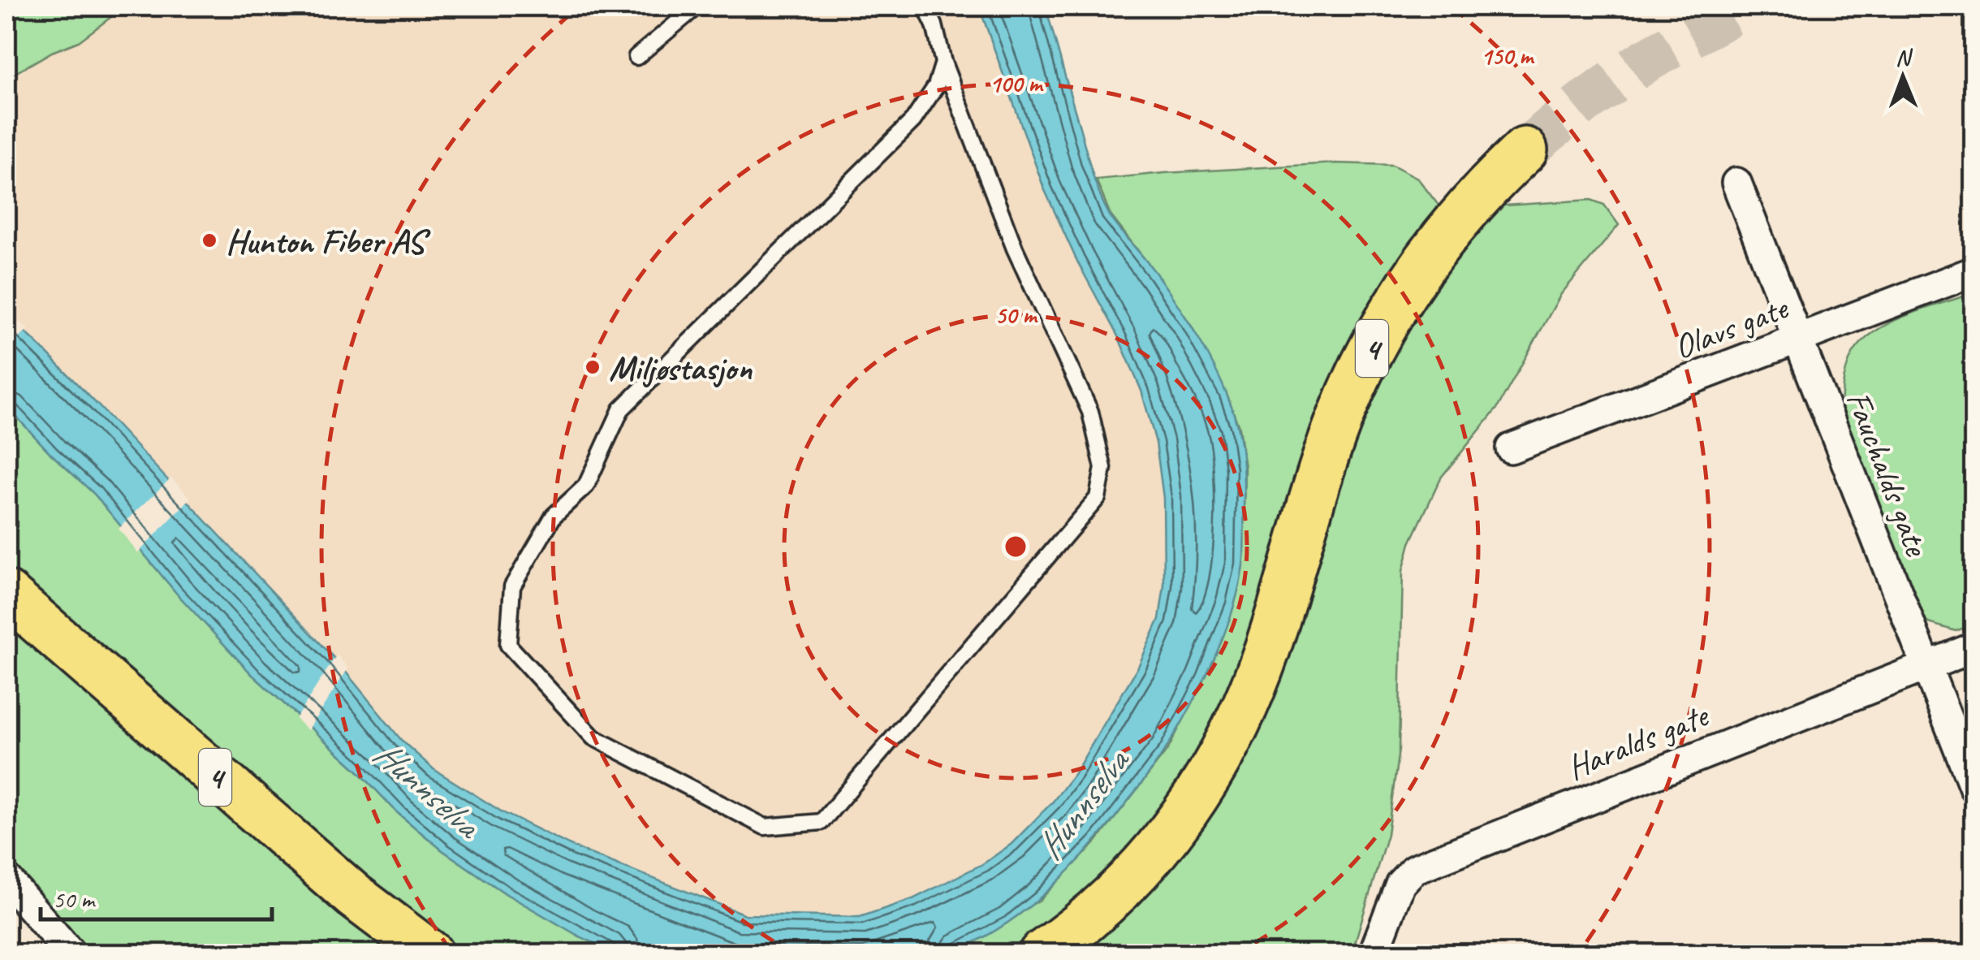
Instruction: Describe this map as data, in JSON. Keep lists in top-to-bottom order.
{
  "streets": {
    "highway": ["4"],
    "street": ["Olavs gate", "Fauchalds gate", "Haralds gate"]
  },
  "crossings": [
    ["Olavs gate", "Fauchalds gate"],
    ["Fauchalds gate", "Haralds gate"]
  ],
  "water": ["Hunnselva"],
  "places": ["Hunton Fiber AS", "Miljøstasjon"],
  "scale_bar": "50 m",
  "north": "top",
  "rings": ["150 m", "100 m", "50 m"]
}
